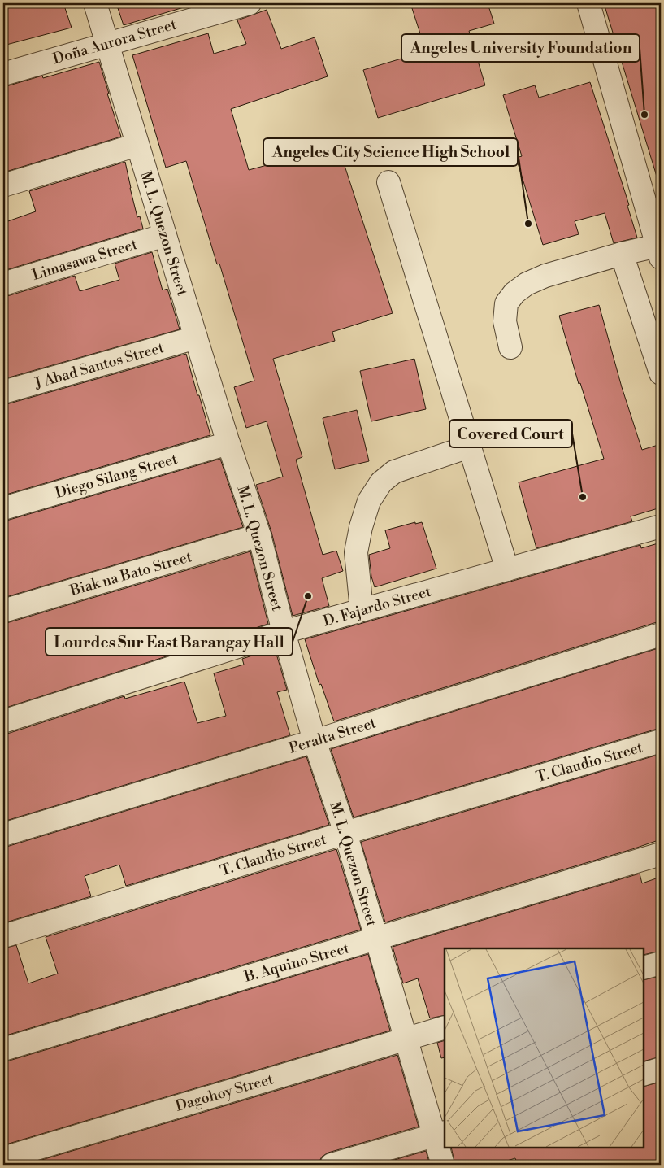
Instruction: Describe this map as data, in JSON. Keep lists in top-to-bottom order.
{
  "streets": {
    "street": [
      "Doña Aurora Street",
      "M. L. Quezon Street",
      "Limasawa Street",
      "J Abad Santos Street",
      "Diego Silang Street",
      "Biak na Bato Street",
      "D. Fajardo Street",
      "Peralta Street",
      "T. Claudio Street",
      "B. Aquino Street",
      "Dagohoy Street"
    ]
  },
  "crossings": [
    ["Doña Aurora Street", "M. L. Quezon Street"],
    ["M. L. Quezon Street", "Limasawa Street"],
    ["M. L. Quezon Street", "J Abad Santos Street"],
    ["M. L. Quezon Street", "Diego Silang Street"],
    ["M. L. Quezon Street", "Biak na Bato Street"],
    ["M. L. Quezon Street", "D. Fajardo Street"],
    ["M. L. Quezon Street", "Peralta Street"],
    ["M. L. Quezon Street", "T. Claudio Street"],
    ["M. L. Quezon Street", "B. Aquino Street"],
    ["M. L. Quezon Street", "Dagohoy Street"]
  ],
  "places": [
    "Angeles University Foundation",
    "Angeles City Science High School",
    "Covered Court",
    "Lourdes Sur East Barangay Hall"
  ]
}
